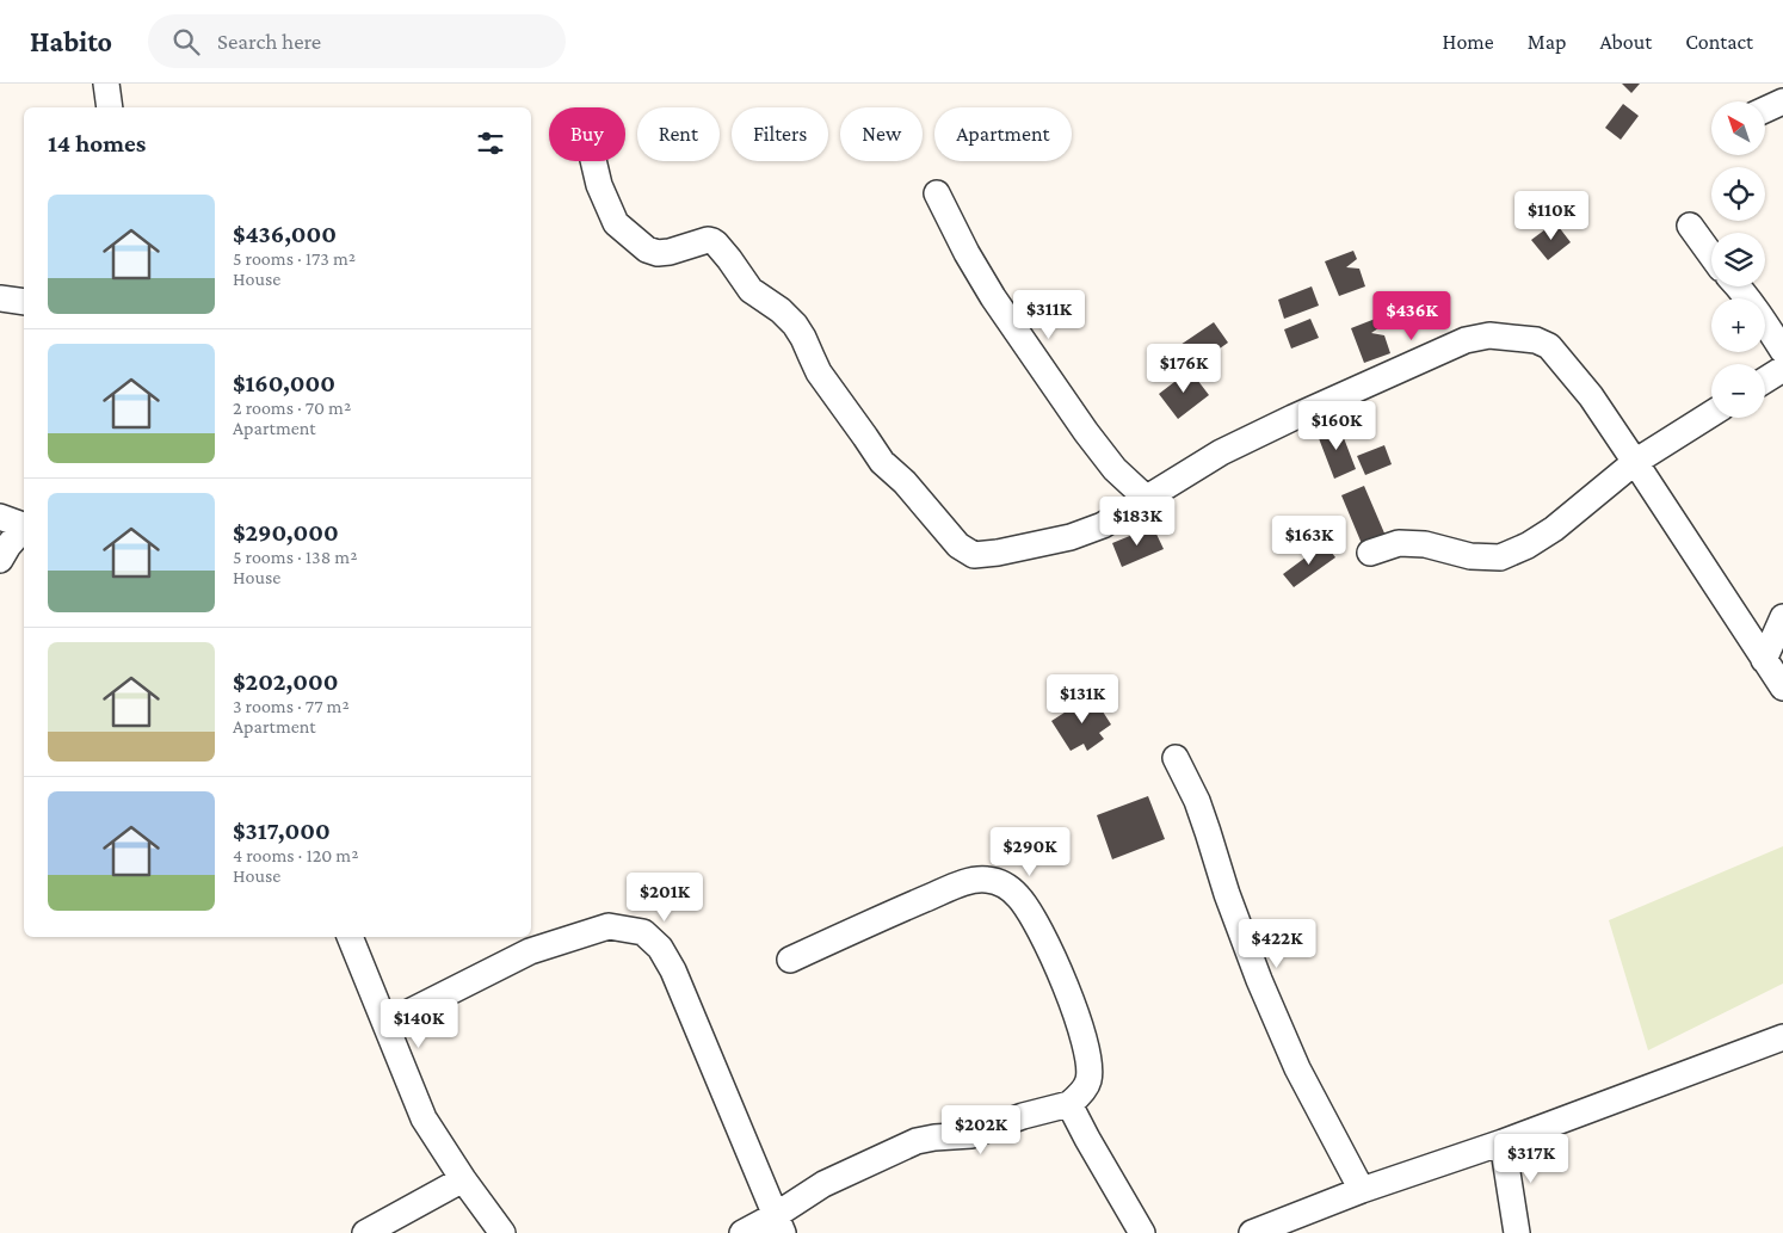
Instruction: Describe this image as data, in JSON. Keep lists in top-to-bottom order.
{
  "north": "top left",
  "page": {
    "header": "Habito",
    "search": "Search here",
    "nav": [
      "Home",
      "Map",
      "About",
      "Contact"
    ],
    "map_buttons": ["+", "−"],
    "chip": [
      "Buy",
      "Rent",
      "Filters",
      "New",
      "Apartment"
    ],
    "heading": "14 homes",
    "list": [
      {
        "name": "$436,000",
        "note": "5 rooms · 173 m² · House"
      },
      {
        "name": "$160,000",
        "note": "2 rooms · 70 m² · Apartment"
      },
      {
        "name": "$290,000",
        "note": "5 rooms · 138 m² · House"
      },
      {
        "name": "$202,000",
        "note": "3 rooms · 77 m² · Apartment"
      },
      {
        "name": "$317,000",
        "note": "4 rooms · 120 m² · House"
      }
    ],
    "price": [
      "$110K",
      "$311K",
      "$436K",
      "$176K",
      "$160K",
      "$183K",
      "$163K",
      "$131K",
      "$290K",
      "$201K",
      "$422K",
      "$140K",
      "$202K",
      "$317K"
    ]
  }
}
